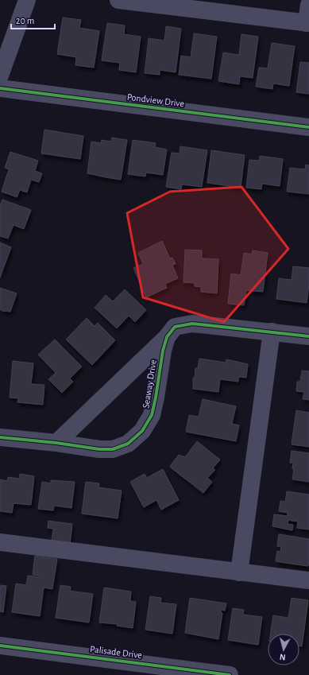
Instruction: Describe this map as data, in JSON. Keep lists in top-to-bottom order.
{
  "streets": {
    "street": ["Pondview Drive", "Seaway Drive", "Palisade Drive"]
  },
  "scale_bar": "20 m",
  "north": "bottom"
}
